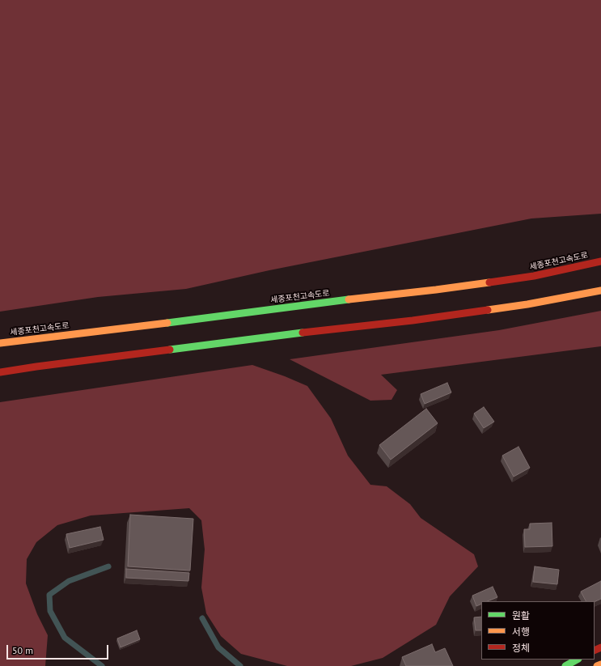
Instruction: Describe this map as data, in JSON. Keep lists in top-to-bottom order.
{
  "streets": {
    "main road": ["세종포천고속도로"]
  },
  "legend": ["원활", "서행", "정체"],
  "scale_bar": "50 m"
}
